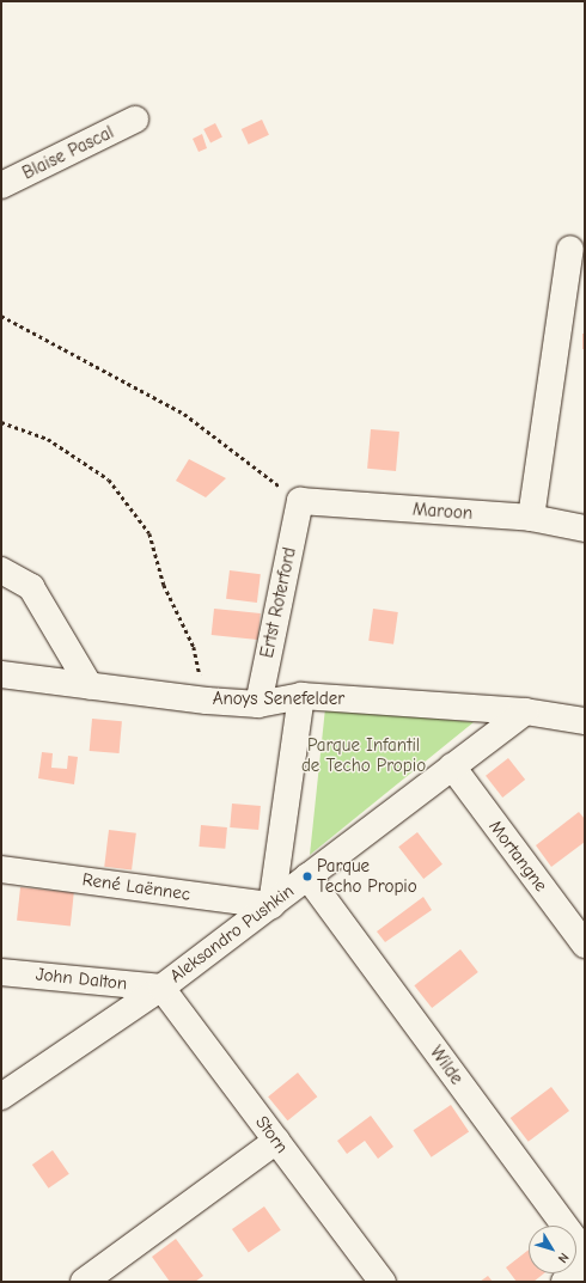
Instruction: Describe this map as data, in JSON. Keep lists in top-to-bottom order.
{
  "streets": {
    "street": [
      "Blaise Pascal",
      "Maroon",
      "Ertst Roterford",
      "Anoys Senefelder",
      "Mortangne",
      "René Laënnec",
      "Aleksandro Pushkin",
      "John Dalton",
      "Wilde",
      "Storn"
    ]
  },
  "crossings": [
    ["Maroon", "Ertst Roterford"],
    ["Ertst Roterford", "Anoys Senefelder"],
    ["Anoys Senefelder", "Aleksandro Pushkin"],
    ["Mortangne", "Aleksandro Pushkin"],
    ["René Laënnec", "Aleksandro Pushkin"],
    ["Aleksandro Pushkin", "John Dalton"],
    ["Aleksandro Pushkin", "Wilde"],
    ["Aleksandro Pushkin", "Storn"],
    ["John Dalton", "Storn"]
  ],
  "parks": ["Parque Infantil de Techo Propio"],
  "places": ["Parque Techo Propio"],
  "north": "bottom right"
}
